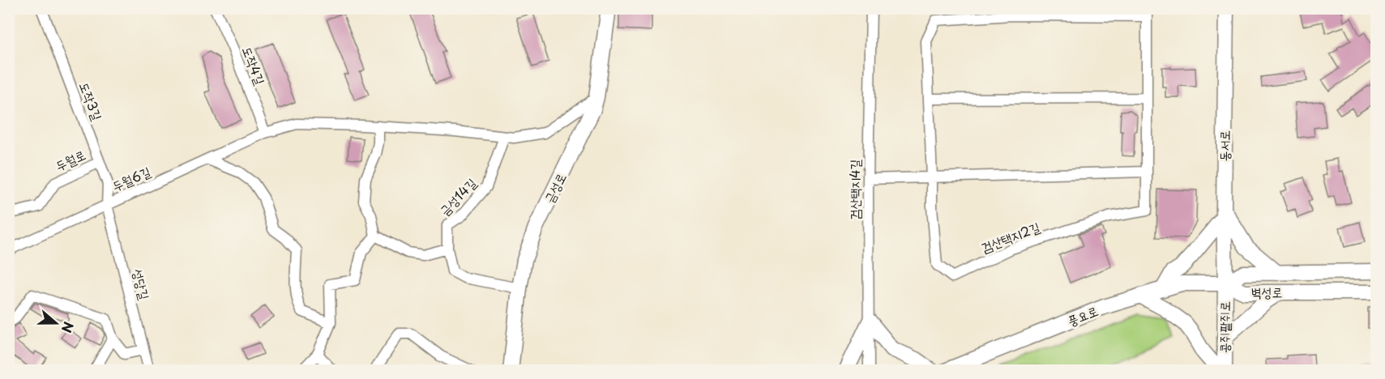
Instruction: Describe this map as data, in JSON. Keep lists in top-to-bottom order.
{
  "streets": {
    "main road": [
      "동서로",
      "금성로",
      "벽성로",
      "풍요로",
      "콩쥐팥쥐로"
    ],
    "street": [
      "도작4길",
      "도작3길",
      "두월로",
      "두월6길",
      "검산택지4길",
      "금성14길",
      "검산택지2길",
      "성당길"
    ]
  },
  "crossings": [
    ["도작4길", "두월6길"],
    ["도작3길", "두월로"],
    ["도작3길", "두월6길"],
    ["도작3길", "성당길"],
    ["동서로", "벽성로"],
    ["동서로", "풍요로"],
    ["동서로", "콩쥐팥쥐로"],
    ["두월6길", "성당길"],
    ["금성로", "금성14길"],
    ["벽성로", "풍요로"],
    ["벽성로", "콩쥐팥쥐로"],
    ["풍요로", "콩쥐팥쥐로"]
  ],
  "north": "right"
}
